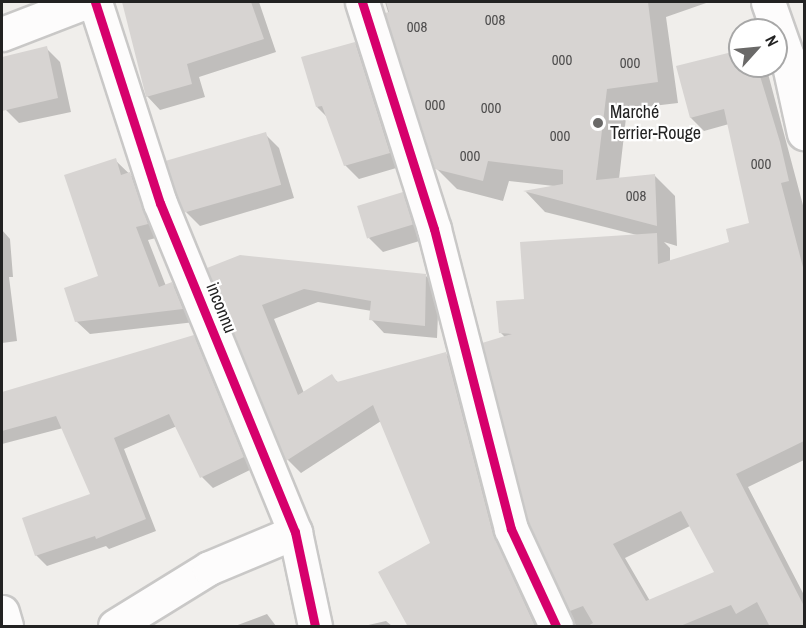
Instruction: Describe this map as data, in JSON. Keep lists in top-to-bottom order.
{
  "streets": {
    "street": ["inconnu"]
  },
  "places": ["Marché Terrier-Rouge"],
  "house_numbers": [
    "008",
    "008",
    "000",
    "000",
    "000",
    "000",
    "000",
    "000",
    "000",
    "008"
  ],
  "north": "top right"
}
